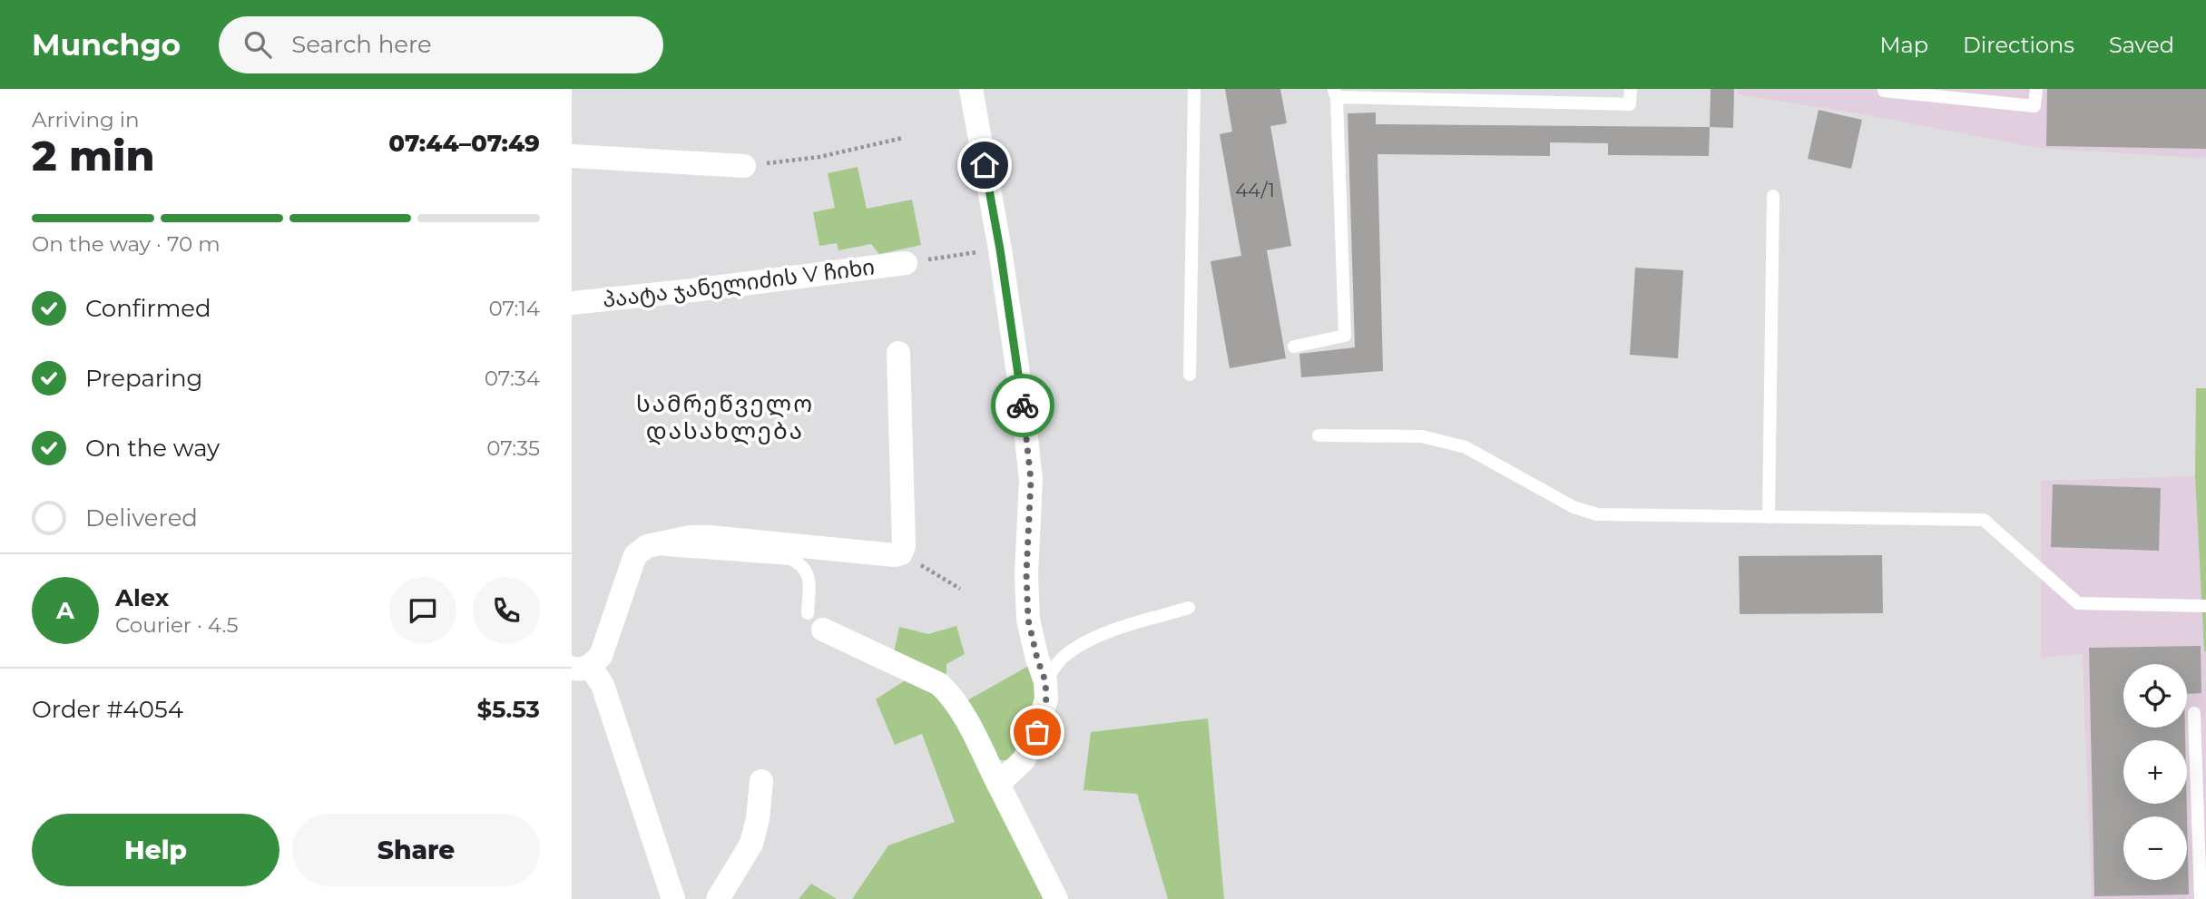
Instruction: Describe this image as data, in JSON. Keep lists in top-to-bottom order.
{
  "streets": {
    "street": ["პაატა ჯანელიძის V ჩიხი"]
  },
  "districts": ["სამრეწველო დასახლება"],
  "house_numbers": ["44/1"],
  "page": {
    "header": "Munchgo",
    "search": "Search here",
    "nav": ["Map", "Directions", "Saved"],
    "heading": ["2 min", "Arriving in", "07:44–07:49"],
    "panel": [
      "Alex",
      "Courier · 4.5",
      "Order #4054",
      "$5.53"
    ],
    "bar": "On the way · 70 m",
    "list": [
      ["Confirmed", "07:14"],
      ["Preparing", "07:34"],
      ["On the way", "07:35"],
      "Delivered"
    ],
    "round": "A",
    "map_buttons": ["+", "−"],
    "buttons": ["Help", "Share"]
  }
}
